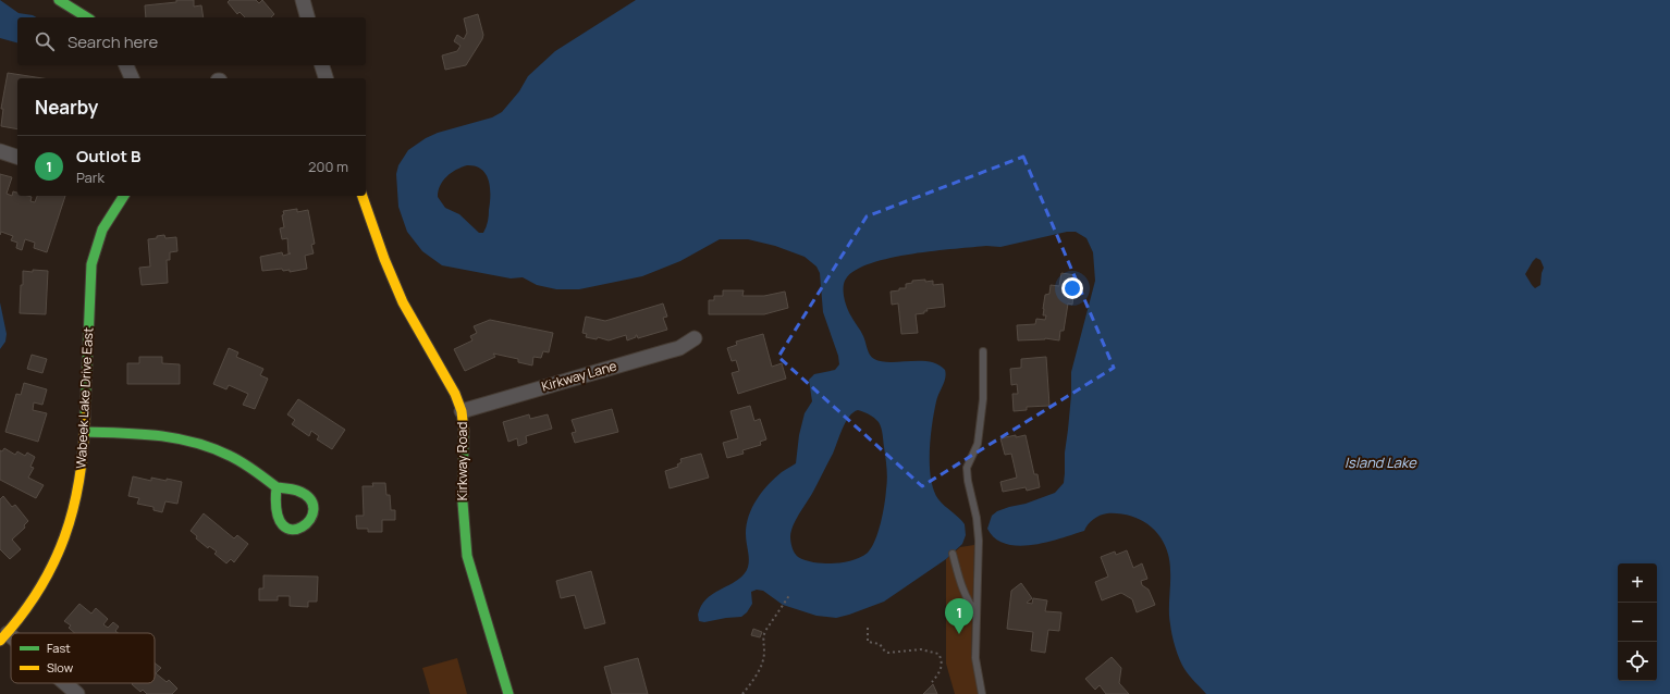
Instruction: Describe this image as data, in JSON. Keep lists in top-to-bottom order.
{
  "streets": {
    "street": ["Kirkway Lane", "Wabeek Lake Drive East", "Kirkway Road"]
  },
  "crossings": [
    ["Kirkway Lane", "Kirkway Road"]
  ],
  "water": ["Island Lake"],
  "legend": ["Fast", "Slow"],
  "page": {
    "search": "Search here",
    "heading": "Nearby",
    "list": [
      {
        "mark": "1",
        "name": "Outlot B",
        "note": "Park",
        "value": "200 m"
      }
    ],
    "map_buttons": ["+", "−"],
    "pins": "1"
  }
}
